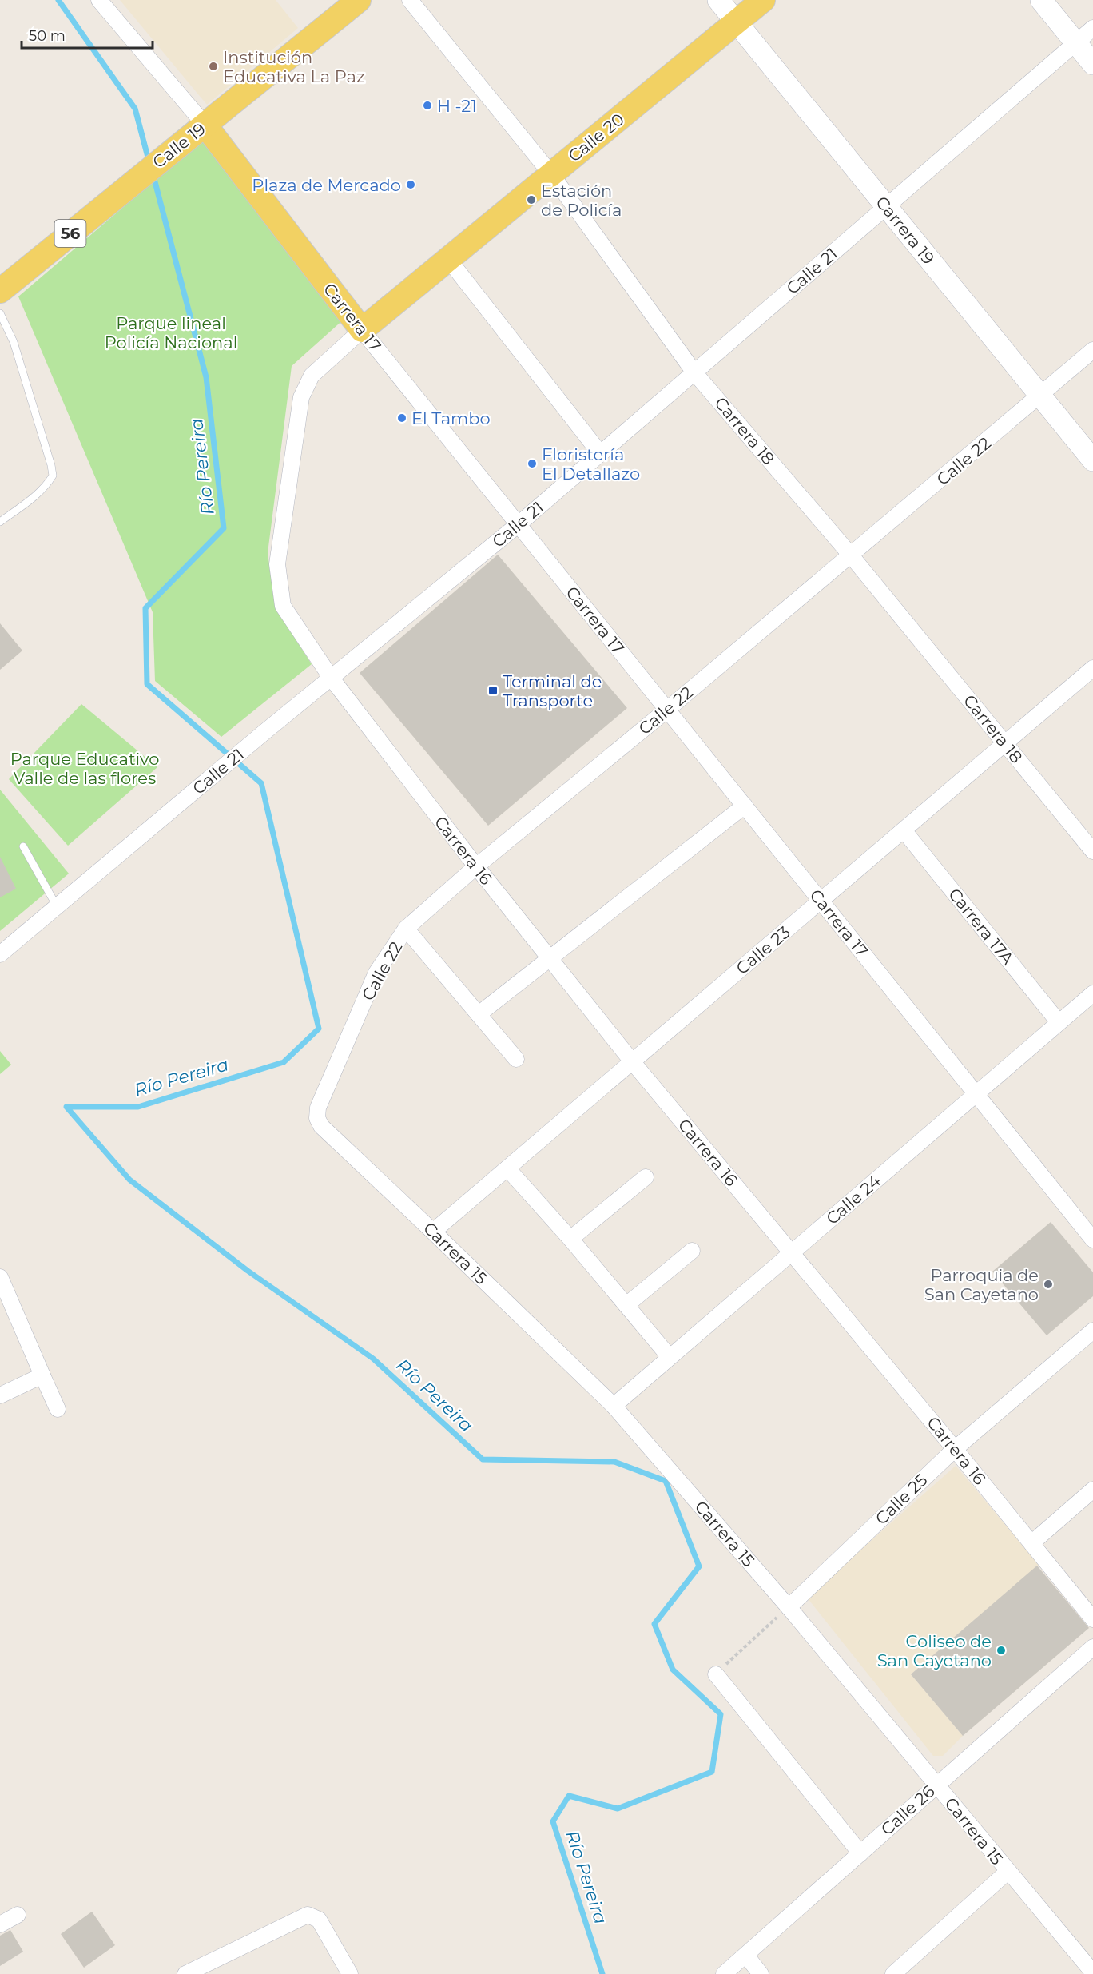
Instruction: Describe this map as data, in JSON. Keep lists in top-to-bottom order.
{
  "streets": {
    "main road": [
      "Calle 20",
      "Calle 19",
      "Carrera 19",
      "56",
      "Carrera 17"
    ],
    "street": [
      "Calle 21",
      "Carrera 18",
      "Calle 22",
      "Carrera 16",
      "Carrera 17A",
      "Calle 23",
      "Calle 24",
      "Carrera 15",
      "Calle 25",
      "Calle 26"
    ]
  },
  "crossings": [
    ["Calle 20", "Carrera 19"],
    ["Calle 20", "Carrera 17"],
    ["Calle 20", "Carrera 18"],
    ["Calle 20", "Carrera 16"],
    ["Calle 19", "Carrera 17"],
    ["Carrera 19", "Calle 21"],
    ["Carrera 19", "Calle 22"],
    ["Calle 21", "Carrera 17"],
    ["Calle 21", "Carrera 18"],
    ["Calle 21", "Carrera 16"],
    ["Carrera 17", "Calle 22"],
    ["Carrera 17", "Carrera 16"],
    ["Carrera 17", "Calle 23"],
    ["Carrera 17", "Calle 24"],
    ["Carrera 18", "Calle 22"],
    ["Carrera 18", "Calle 23"],
    ["Calle 22", "Carrera 16"],
    ["Calle 22", "Carrera 15"],
    ["Carrera 16", "Calle 23"],
    ["Carrera 16", "Calle 24"],
    ["Carrera 16", "Calle 25"],
    ["Carrera 17A", "Calle 23"],
    ["Carrera 17A", "Calle 24"],
    ["Calle 23", "Carrera 15"],
    ["Calle 24", "Carrera 15"],
    ["Carrera 15", "Calle 25"],
    ["Carrera 15", "Calle 26"]
  ],
  "water": ["Río Pereira"],
  "parks": ["Parque lineal Policía Nacional", "Parque Educativo Valle de las flores"],
  "places": {
    "other": [
      "Institución Educativa La Paz",
      "H -21",
      "Plaza de Mercado",
      "Estación de Policía",
      "El Tambo",
      "Floristería El Detallazo",
      "Parroquia de San Cayetano",
      "Coliseo de San Cayetano"
    ],
    "transit": ["Terminal de Transporte"]
  },
  "scale_bar": "50 m"
}
